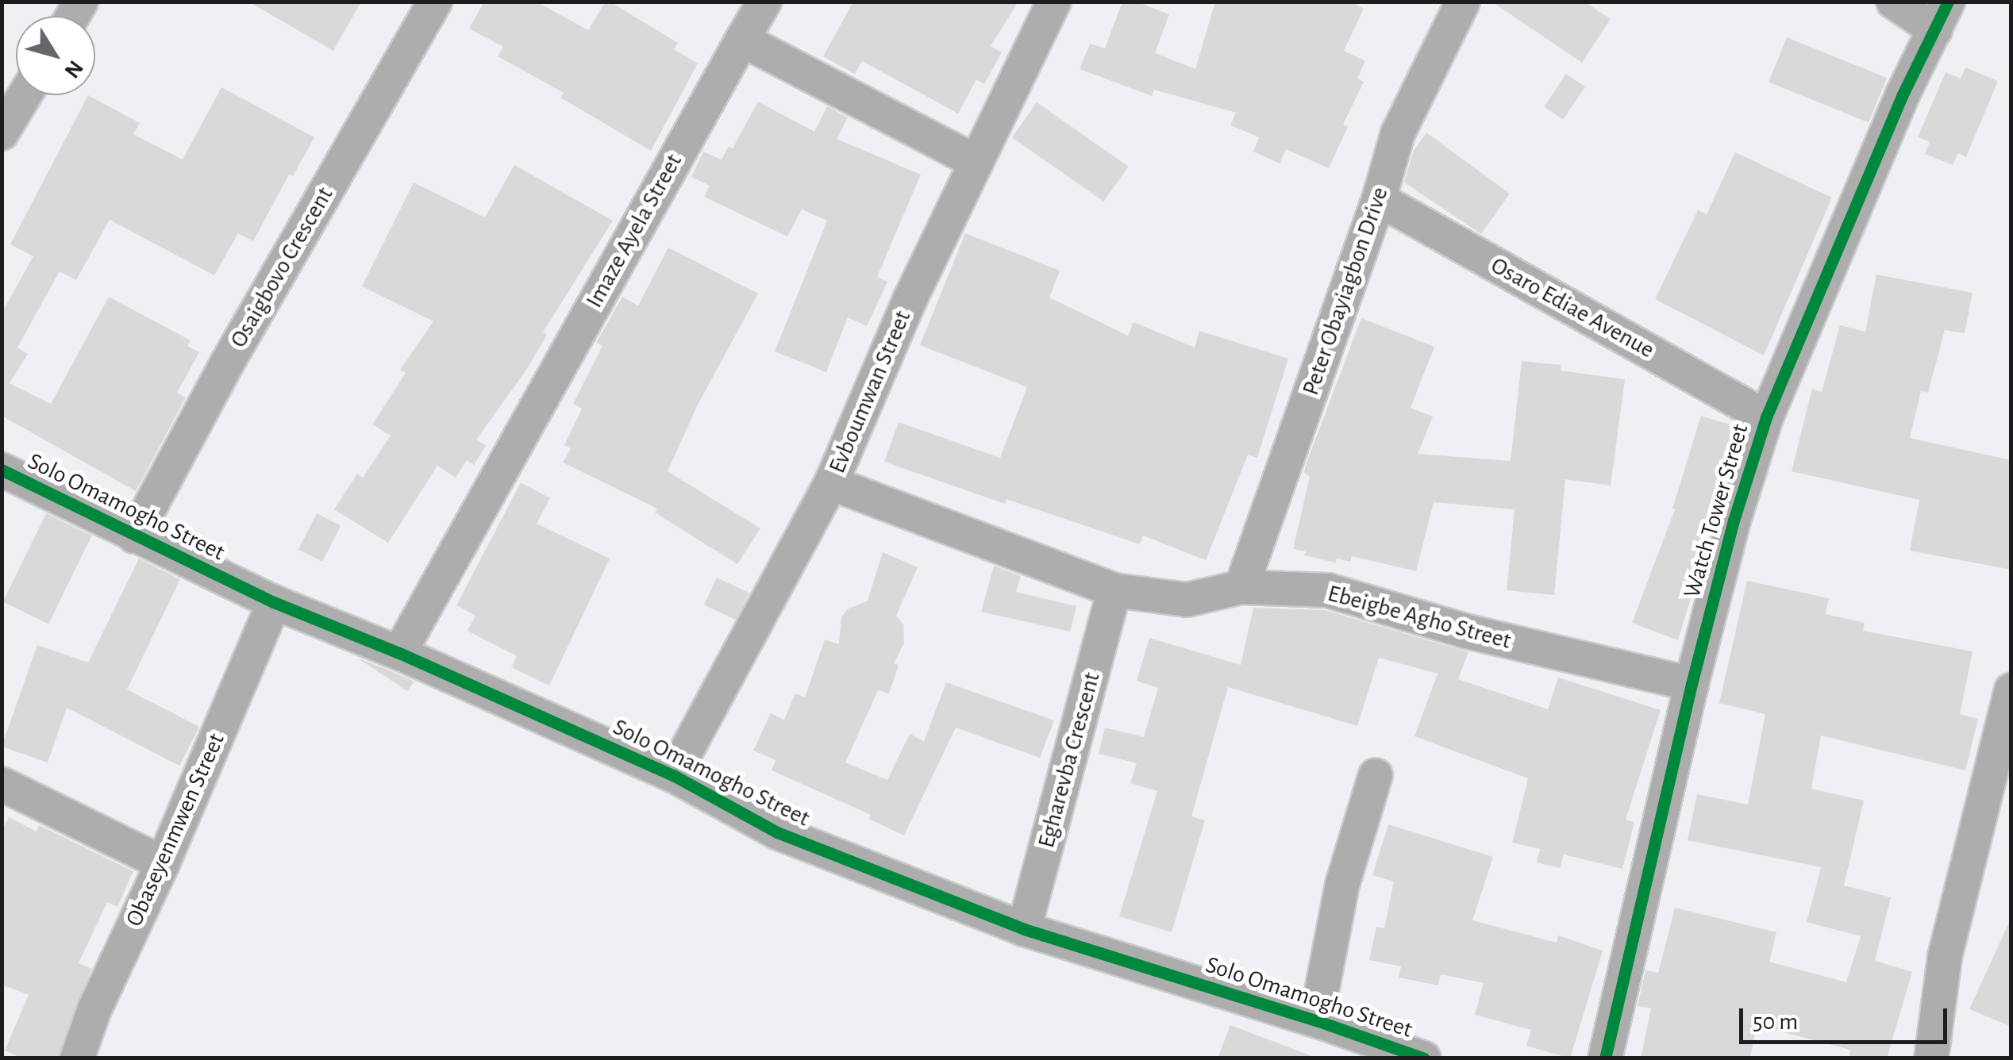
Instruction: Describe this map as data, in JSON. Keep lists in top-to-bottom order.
{
  "streets": {
    "street": [
      "Imaze Ayela Street",
      "Osaigbovo Crescent",
      "Peter Obayiagbon Drive",
      "Osaro Ediae Avenue",
      "Evboumwan Street",
      "Solo Omamogho Street",
      "Watch Tower Street",
      "Ebeigbe Agho Street",
      "Egharevba Crescent",
      "Obaseyenmwen Street"
    ]
  },
  "crossings": [
    ["Imaze Ayela Street", "Solo Omamogho Street"],
    ["Osaigbovo Crescent", "Solo Omamogho Street"],
    ["Peter Obayiagbon Drive", "Osaro Ediae Avenue"],
    ["Peter Obayiagbon Drive", "Ebeigbe Agho Street"],
    ["Osaro Ediae Avenue", "Watch Tower Street"],
    ["Evboumwan Street", "Solo Omamogho Street"],
    ["Evboumwan Street", "Ebeigbe Agho Street"],
    ["Solo Omamogho Street", "Egharevba Crescent"],
    ["Solo Omamogho Street", "Obaseyenmwen Street"],
    ["Watch Tower Street", "Ebeigbe Agho Street"],
    ["Ebeigbe Agho Street", "Egharevba Crescent"]
  ],
  "scale_bar": "50 m",
  "north": "bottom right"
}
